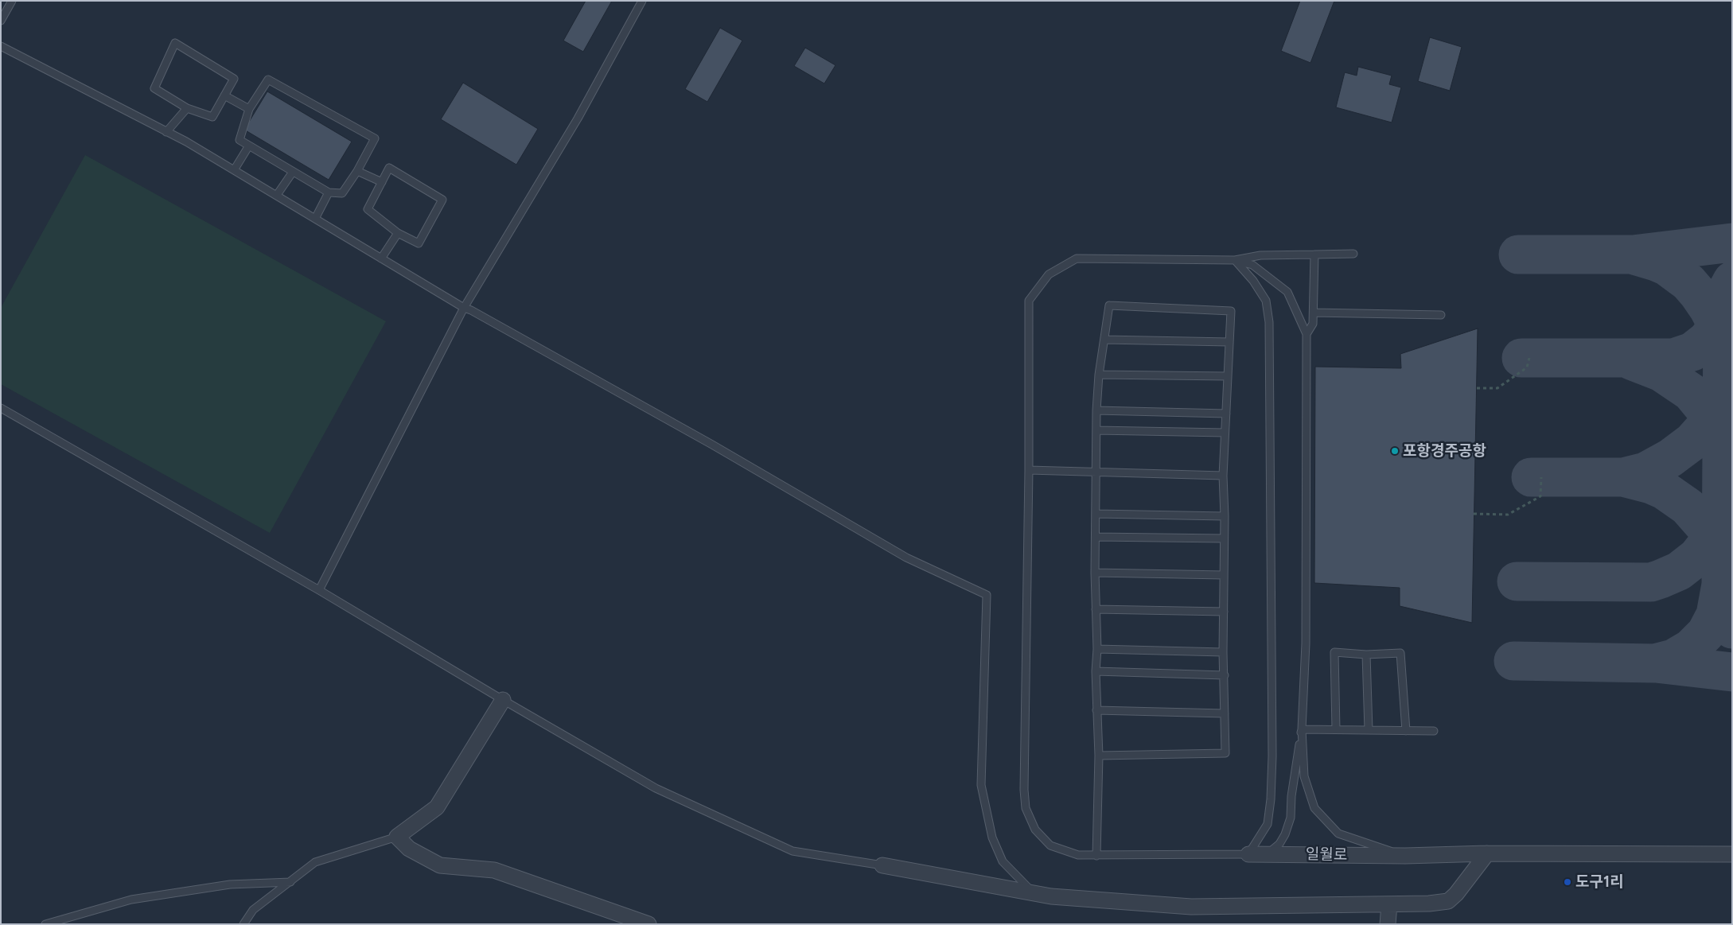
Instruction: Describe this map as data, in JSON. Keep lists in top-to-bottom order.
{
  "streets": {
    "street": ["일월로"]
  },
  "places": ["포항경주공항", "도구1리"]
}
